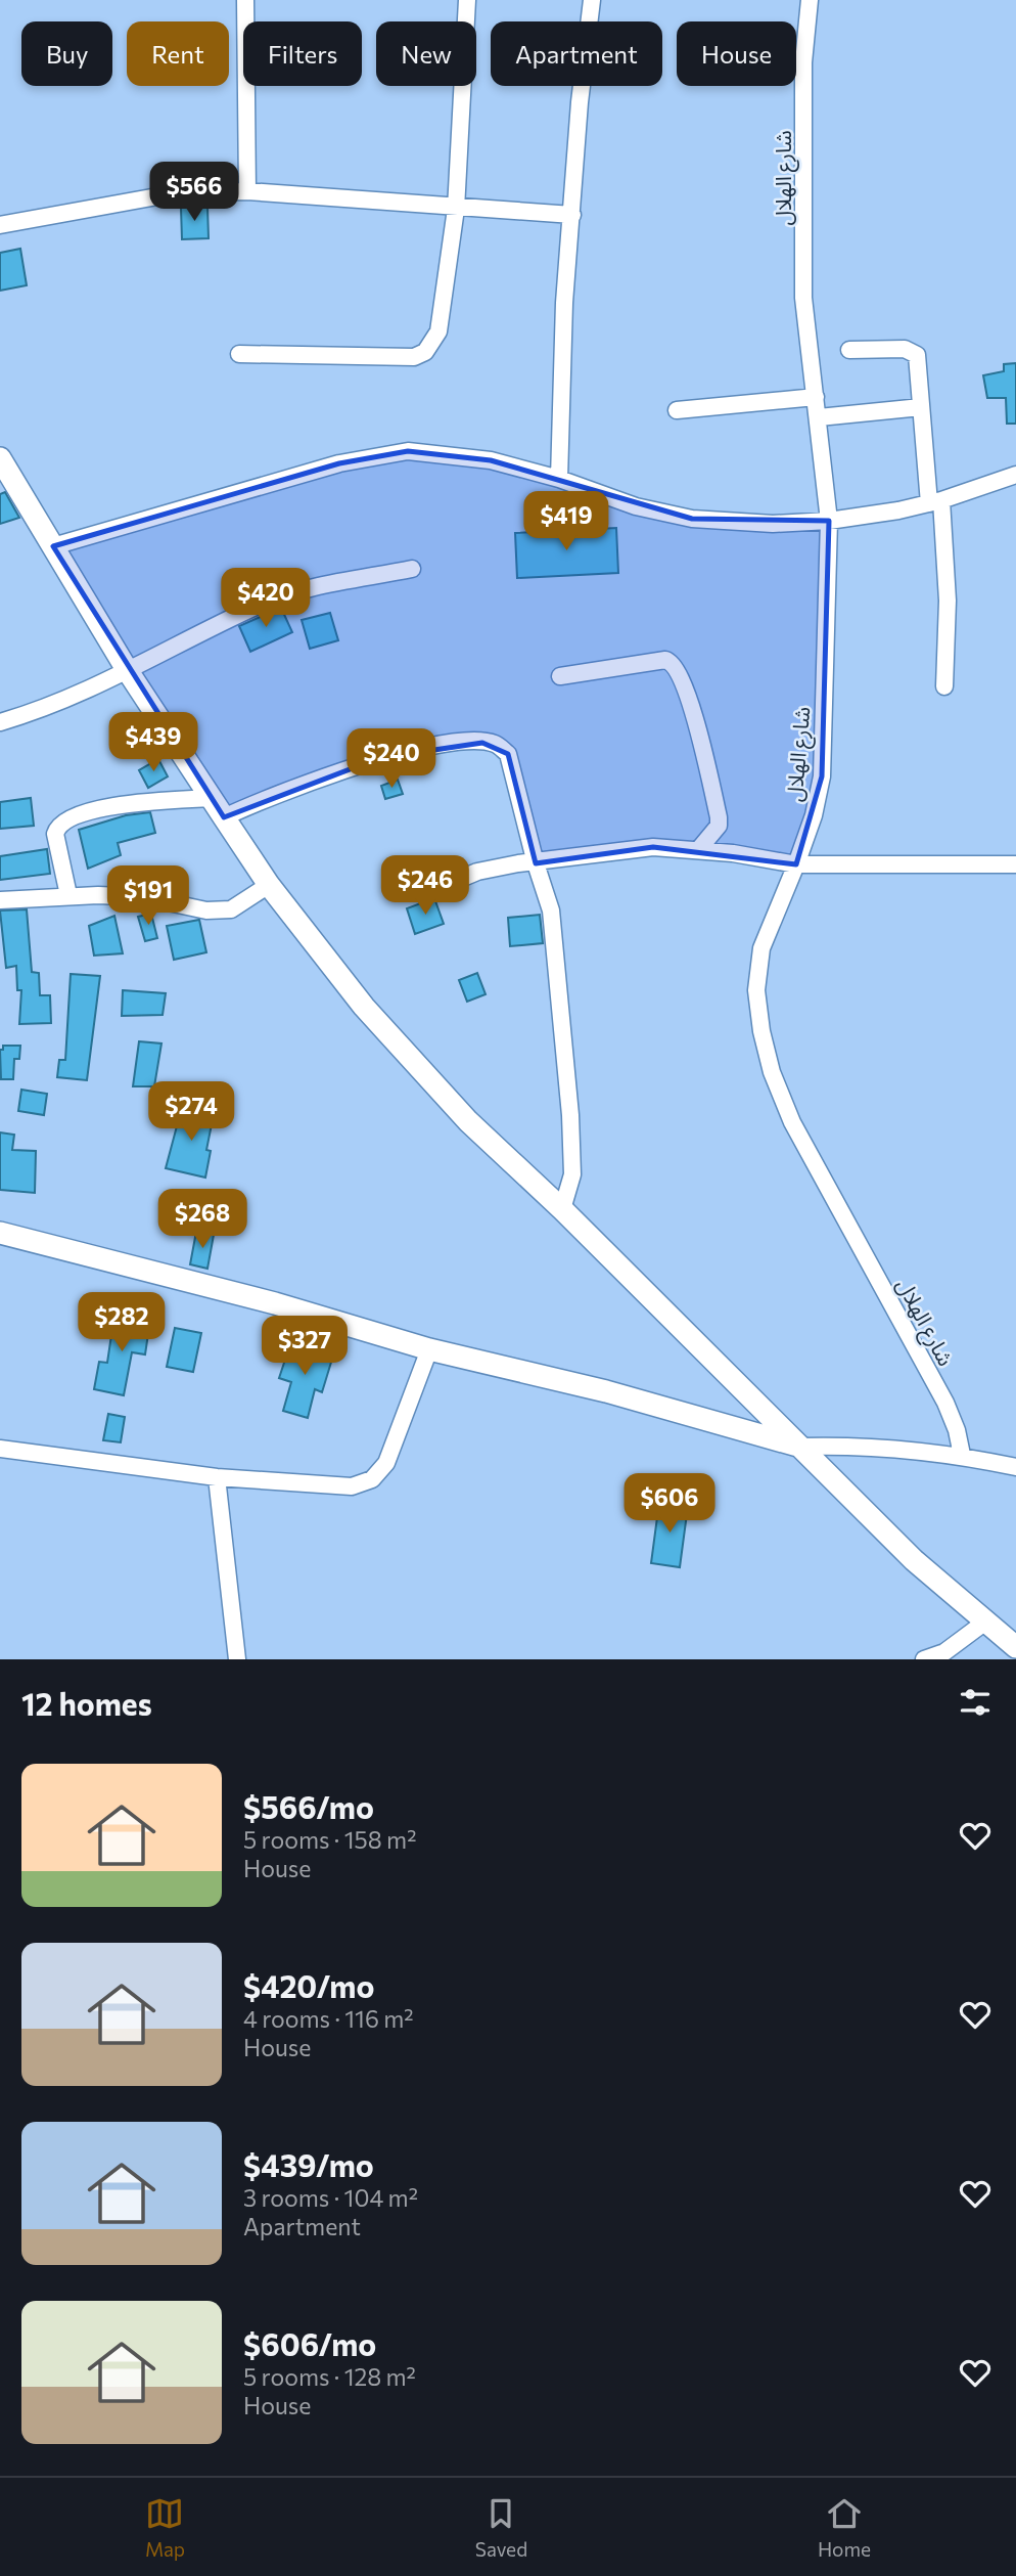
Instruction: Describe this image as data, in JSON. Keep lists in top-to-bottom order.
{
  "streets": {
    "street": ["شارع الهلال"]
  },
  "page": {
    "chip": [
      "Buy",
      "Rent",
      "Filters",
      "New",
      "Apartment",
      "House"
    ],
    "price": [
      "$566",
      "$419",
      "$420",
      "$439",
      "$240",
      "$246",
      "$191",
      "$274",
      "$268",
      "$282",
      "$327",
      "$606"
    ],
    "heading": "12 homes",
    "list": [
      {
        "name": "$566/mo",
        "note": "5 rooms · 158 m² · House"
      },
      {
        "name": "$420/mo",
        "note": "4 rooms · 116 m² · House"
      },
      {
        "name": "$439/mo",
        "note": "3 rooms · 104 m² · Apartment"
      },
      {
        "name": "$606/mo",
        "note": "5 rooms · 128 m² · House"
      }
    ],
    "tabs": ["Map", "Saved", "Home"]
  }
}
